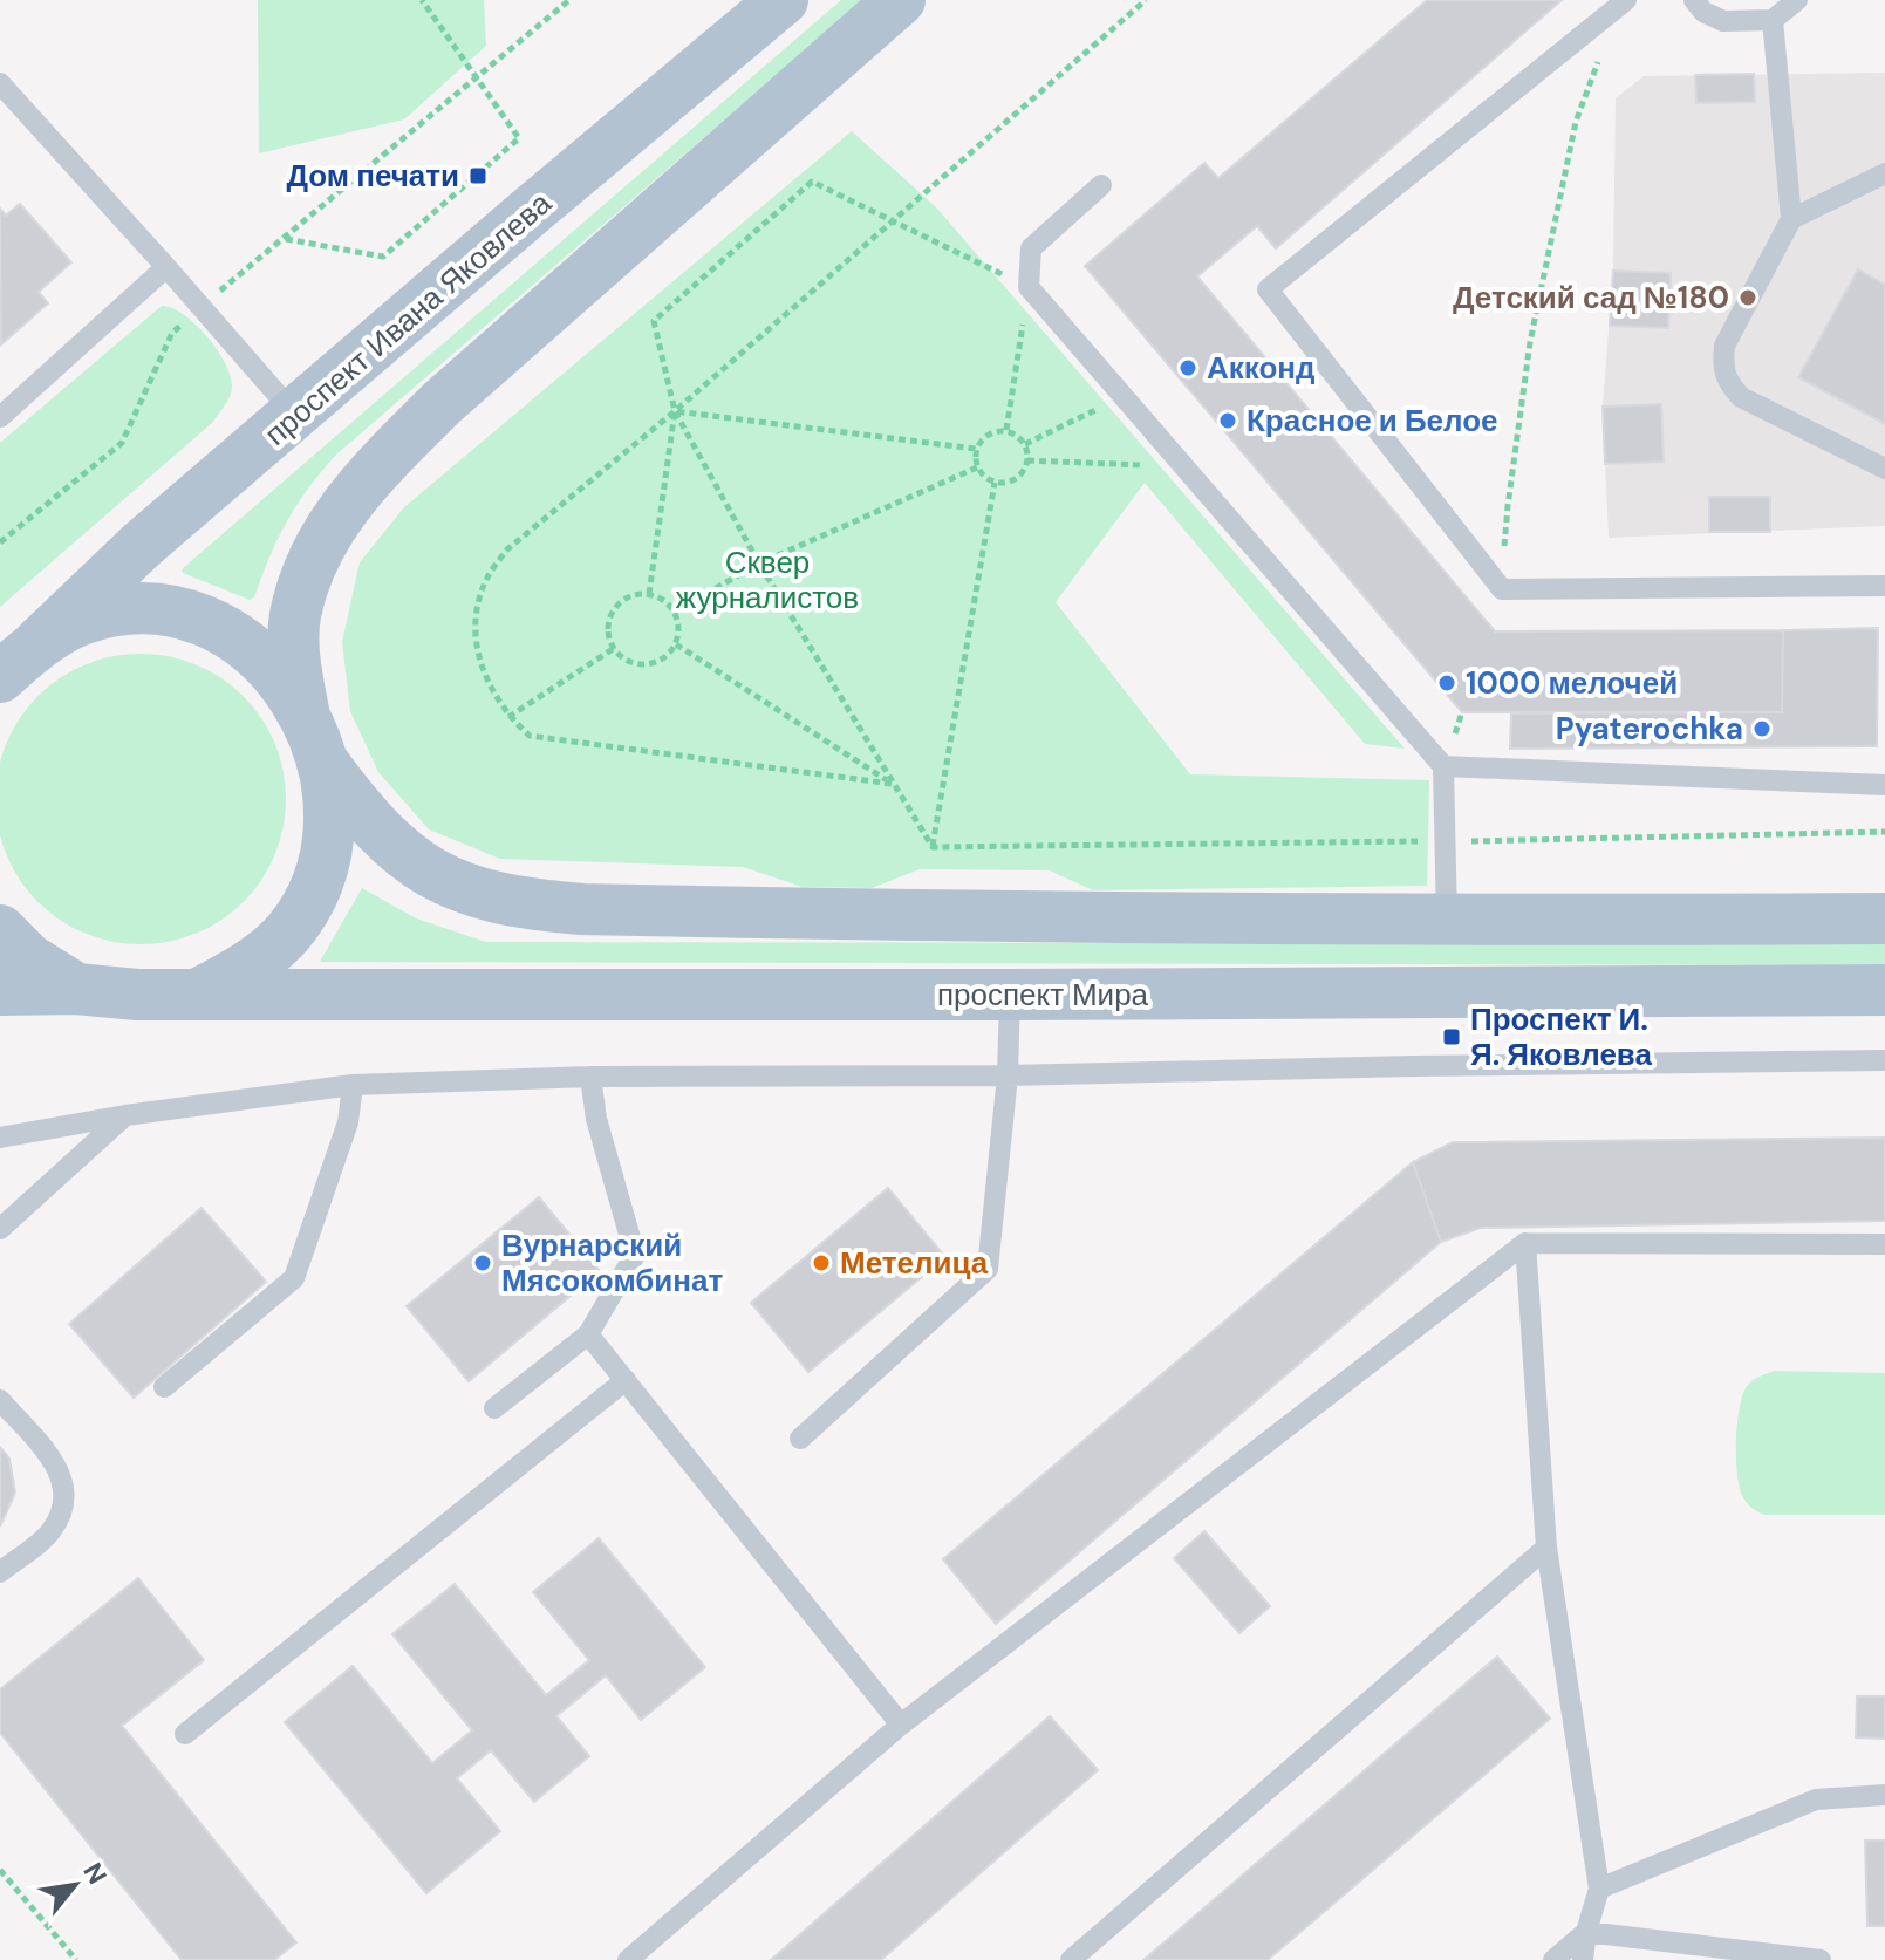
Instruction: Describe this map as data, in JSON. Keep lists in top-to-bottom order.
{
  "streets": {
    "main road": ["проспект Ивана Яковлева", "проспект Мира"]
  },
  "parks": ["Сквер журналистов"],
  "places": {
    "transit": ["Дом печати", "Проспект И. Я. Яковлева"],
    "other": [
      "Детский сад №180",
      "Акконд",
      "Красное и Белое",
      "1000 мелочей",
      "Pyaterochka",
      "Вурнарский Мясокомбинат",
      "Метелица"
    ]
  },
  "north": "top right"
}
